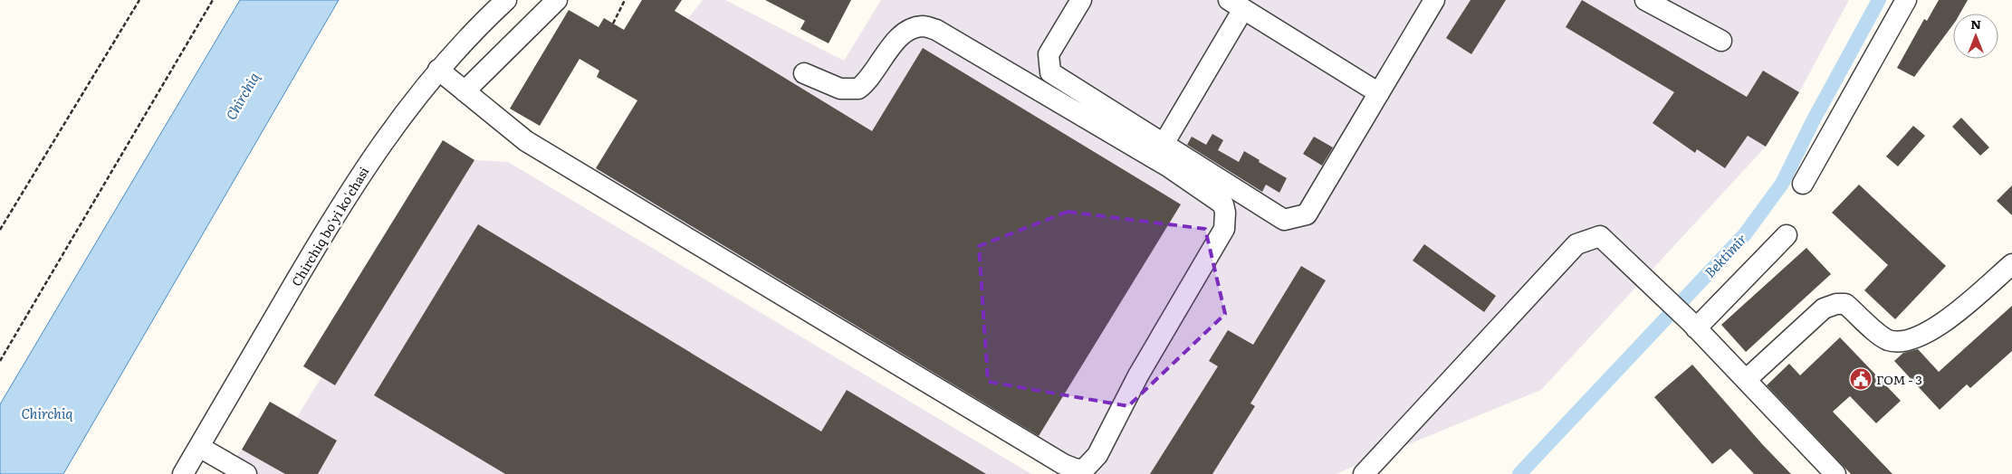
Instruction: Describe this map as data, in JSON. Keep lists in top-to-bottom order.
{
  "streets": {
    "street": ["Chirchiq bo'yi ko'chasi"]
  },
  "water": ["Chirchiq", "Bektimir"],
  "places": {
    "public building": ["ГОМ - 3"]
  },
  "north": "top"
}
